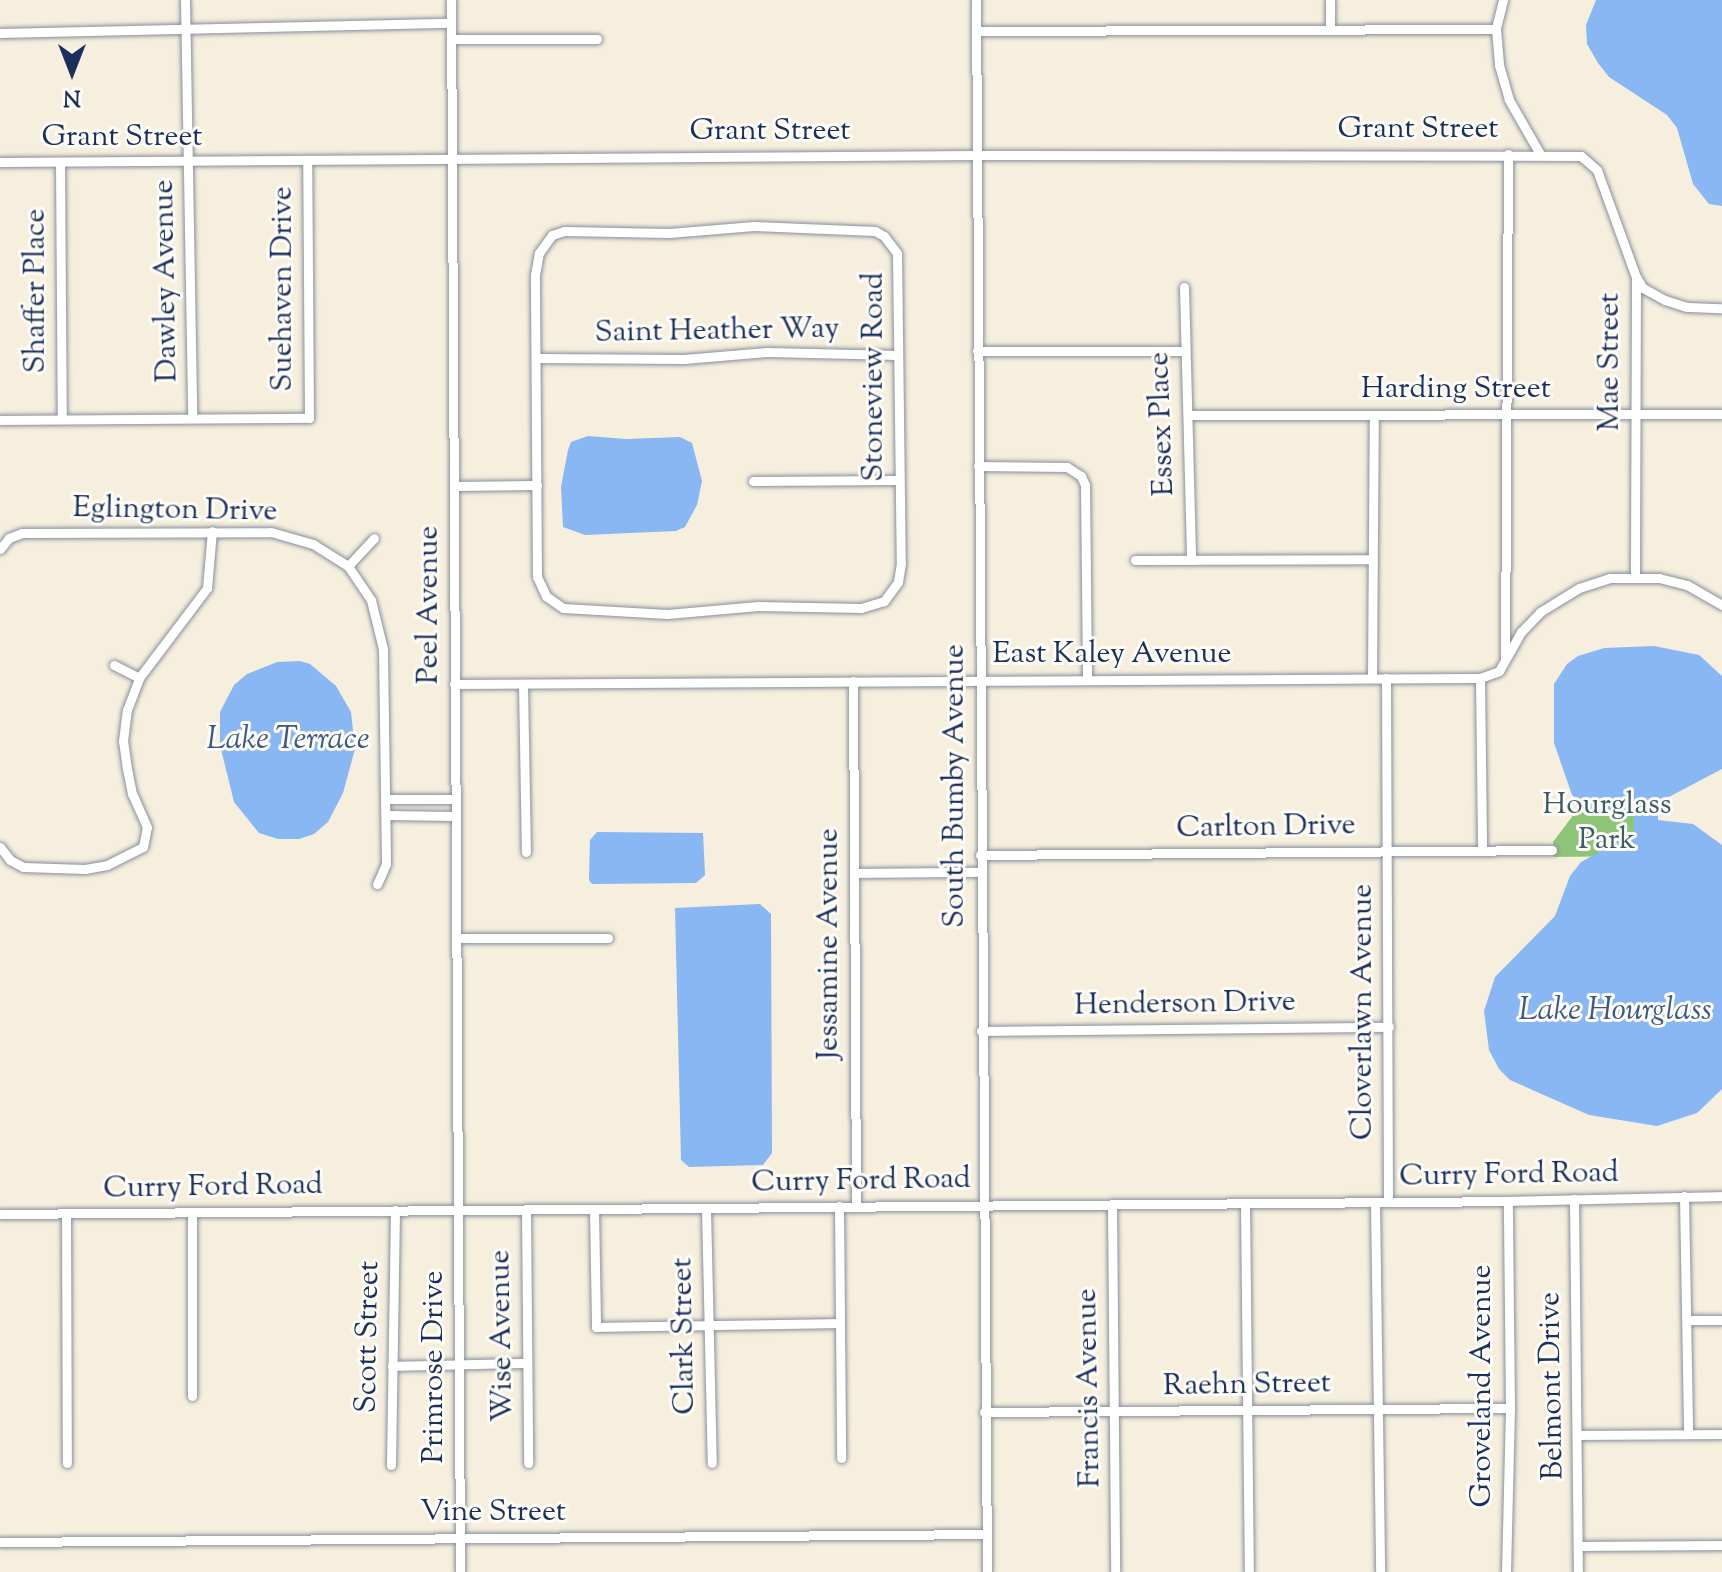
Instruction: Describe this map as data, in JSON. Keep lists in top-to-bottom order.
{
  "streets": {
    "street": [
      "Grant Street",
      "Dawley Avenue",
      "Suehaven Drive",
      "Shaffer Place",
      "Saint Heather Way",
      "Mae Street",
      "Stoneview Road",
      "Harding Street",
      "Essex Place",
      "Eglington Drive",
      "Peel Avenue",
      "East Kaley Avenue",
      "South Bumby Avenue",
      "Carlton Drive",
      "Jessamine Avenue",
      "Henderson Drive",
      "Cloverlawn Avenue",
      "Curry Ford Road",
      "Wise Avenue",
      "Clark Street",
      "Scott Street",
      "Primrose Drive",
      "Raehn Street",
      "Groveland Avenue",
      "Belmont Drive",
      "Francis Avenue",
      "Vine Street"
    ]
  },
  "crossings": [
    ["Grant Street", "Dawley Avenue"],
    ["Grant Street", "Suehaven Drive"],
    ["Grant Street", "Shaffer Place"],
    ["Grant Street", "Mae Street"],
    ["Grant Street", "Peel Avenue"],
    ["Grant Street", "South Bumby Avenue"],
    ["Dawley Avenue", "Suehaven Drive"],
    ["Saint Heather Way", "Stoneview Road"],
    ["Mae Street", "Harding Street"],
    ["Harding Street", "Essex Place"],
    ["Peel Avenue", "East Kaley Avenue"],
    ["Peel Avenue", "Curry Ford Road"],
    ["Peel Avenue", "Primrose Drive"],
    ["East Kaley Avenue", "South Bumby Avenue"],
    ["East Kaley Avenue", "Jessamine Avenue"],
    ["East Kaley Avenue", "Cloverlawn Avenue"],
    ["South Bumby Avenue", "Carlton Drive"],
    ["South Bumby Avenue", "Henderson Drive"],
    ["South Bumby Avenue", "Curry Ford Road"],
    ["South Bumby Avenue", "Raehn Street"],
    ["South Bumby Avenue", "Vine Street"],
    ["Carlton Drive", "Cloverlawn Avenue"],
    ["Jessamine Avenue", "Curry Ford Road"],
    ["Henderson Drive", "Cloverlawn Avenue"],
    ["Cloverlawn Avenue", "Curry Ford Road"],
    ["Curry Ford Road", "Wise Avenue"],
    ["Curry Ford Road", "Clark Street"],
    ["Curry Ford Road", "Scott Street"],
    ["Curry Ford Road", "Primrose Drive"],
    ["Curry Ford Road", "Groveland Avenue"],
    ["Curry Ford Road", "Belmont Drive"],
    ["Curry Ford Road", "Francis Avenue"],
    ["Primrose Drive", "Vine Street"],
    ["Raehn Street", "Groveland Avenue"],
    ["Raehn Street", "Francis Avenue"]
  ],
  "water": ["Lake Terrace", "Lake Hourglass"],
  "parks": ["Hourglass Park"],
  "north": "bottom"
}
